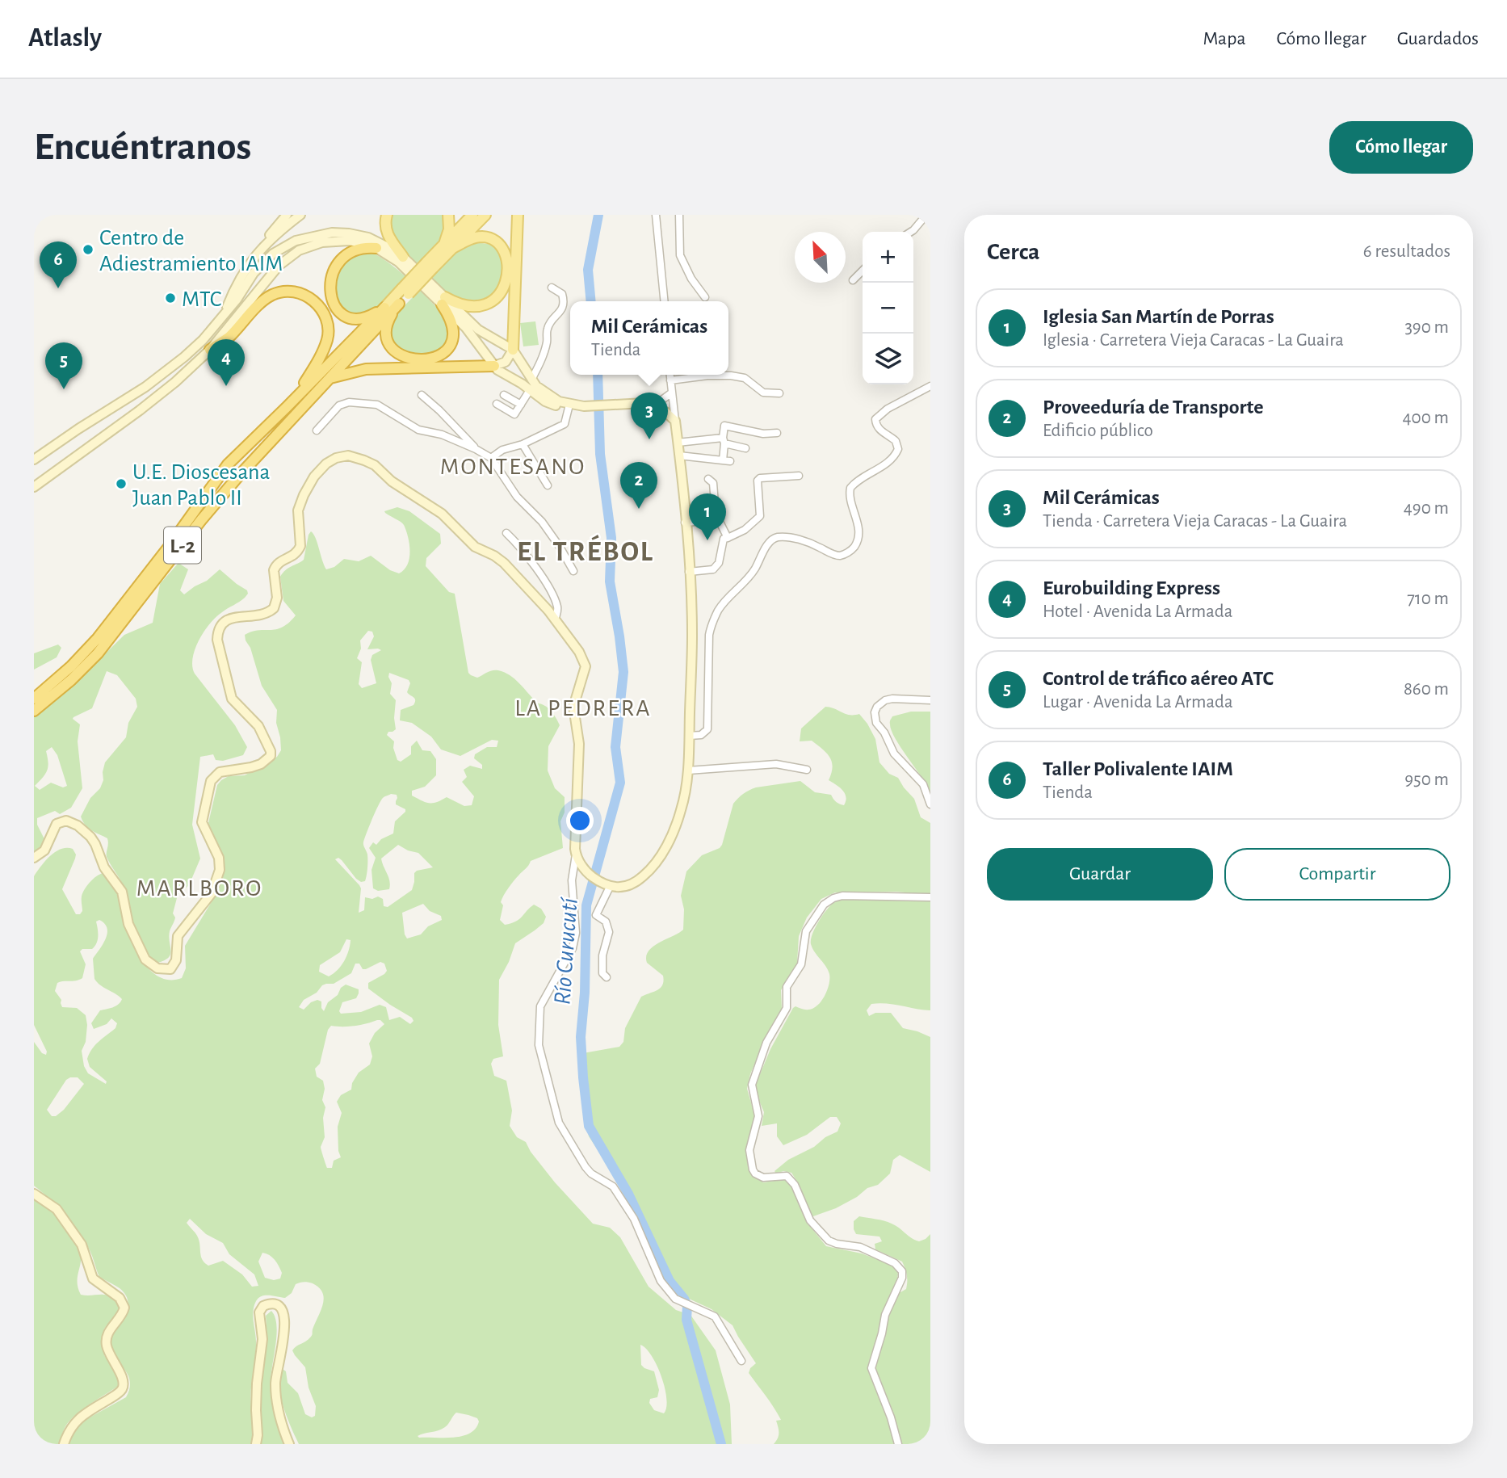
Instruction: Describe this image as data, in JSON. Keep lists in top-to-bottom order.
{
  "streets": {
    "highway": ["L-2"]
  },
  "districts": [
    "MONTESANO",
    "EL TRÉBOL",
    "LA PEDRERA",
    "MARLBORO"
  ],
  "water": ["Río Curucutí"],
  "places": ["Centro de Adiestramiento IAIM", "MTC", "U.E. Dioscesana Juan Pablo II"],
  "north": "top left",
  "page": {
    "header": "Atlasly",
    "nav": ["Mapa", "Cómo llegar", "Guardados"],
    "buttons": [
      "Cómo llegar",
      ["Guardar", "Compartir"]
    ],
    "title": "Encuéntranos",
    "heading": ["Cerca", "6 resultados"],
    "map_buttons": ["+", "−"],
    "pins": [
      "6",
      "4",
      "5",
      "3",
      "2",
      "1"
    ],
    "list": [
      {
        "mark": "1",
        "name": "Iglesia San Martín de Porras",
        "note": "Iglesia · Carretera Vieja Caracas - La Guaira",
        "value": "390 m"
      },
      {
        "mark": "2",
        "name": "Proveeduría de Transporte",
        "note": "Edificio público",
        "value": "400 m"
      },
      {
        "mark": "3",
        "name": "Mil Cerámicas",
        "note": "Tienda · Carretera Vieja Caracas - La Guaira",
        "value": "490 m"
      },
      {
        "mark": "4",
        "name": "Eurobuilding Express",
        "note": "Hotel · Avenida La Armada",
        "value": "710 m"
      },
      {
        "mark": "5",
        "name": "Control de tráfico aéreo ATC",
        "note": "Lugar · Avenida La Armada",
        "value": "860 m"
      },
      {
        "mark": "6",
        "name": "Taller Polivalente IAIM",
        "note": "Tienda",
        "value": "950 m"
      }
    ],
    "popup": ["Mil Cerámicas", "Tienda"]
  }
}
